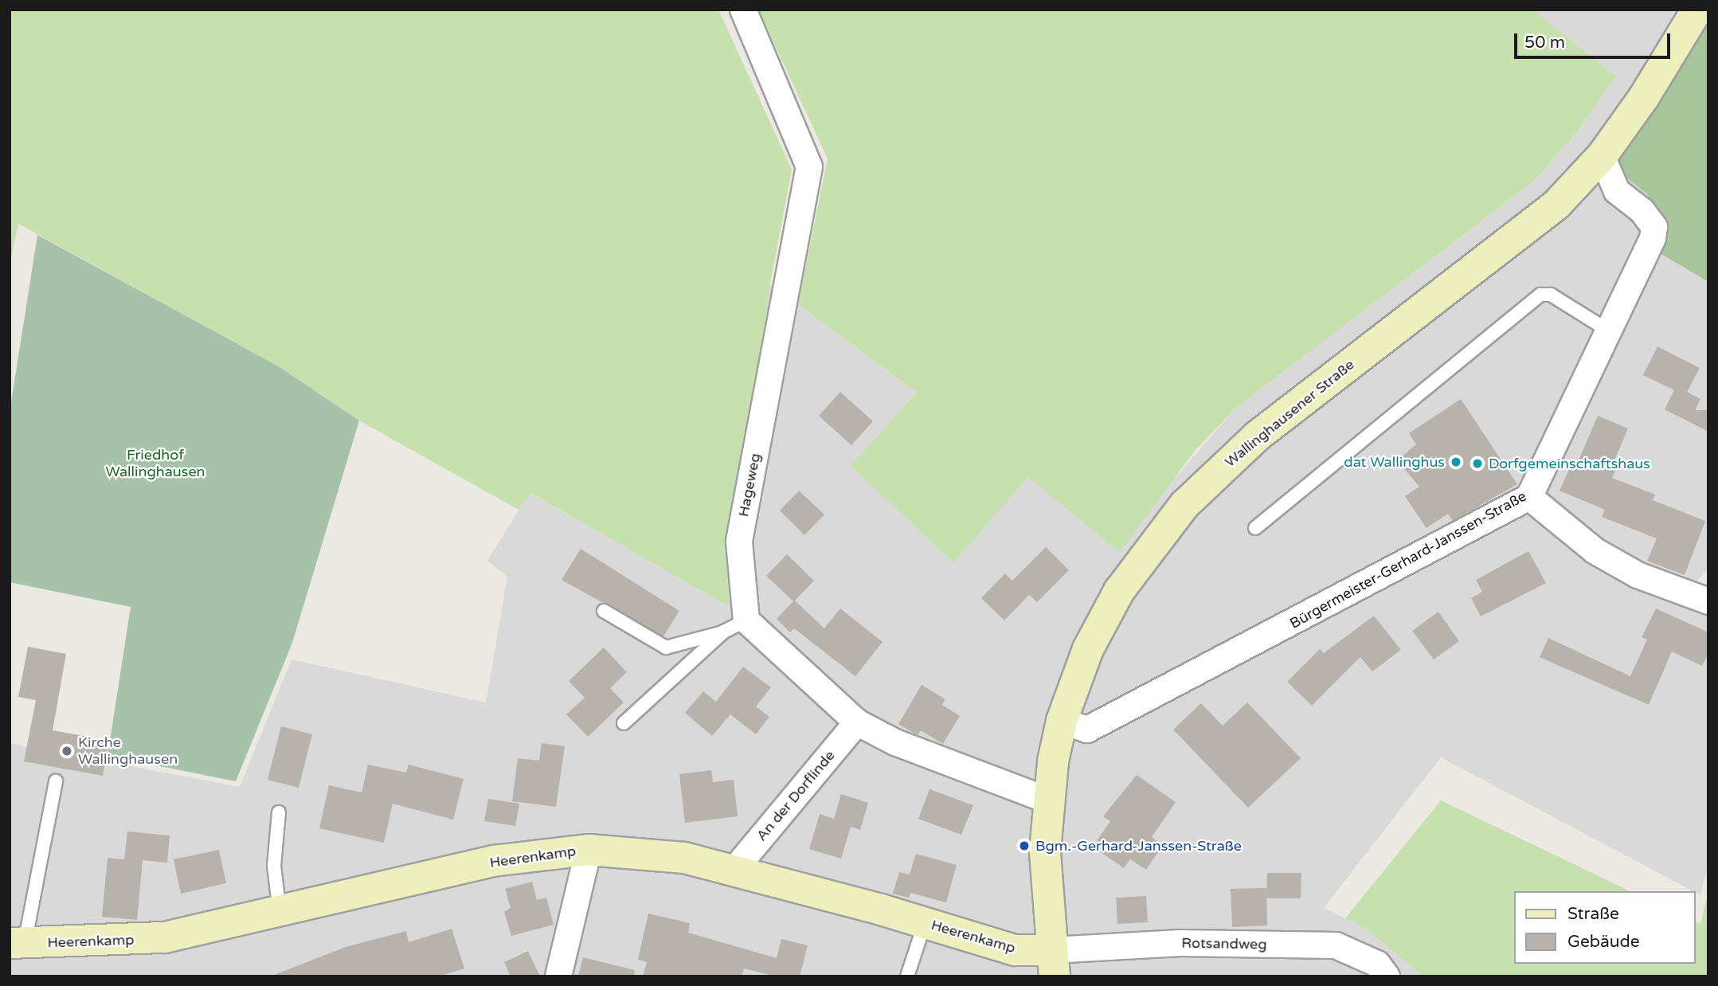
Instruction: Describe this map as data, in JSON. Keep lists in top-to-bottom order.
{
  "streets": {
    "street": [
      "Wallinghausener Straße",
      "Hageweg",
      "Bürgermeister-Gerhard-Janssen-Straße",
      "An der Dorflinde",
      "Heerenkamp",
      "Rotsandweg"
    ]
  },
  "crossings": [
    ["Wallinghausener Straße", "Bürgermeister-Gerhard-Janssen-Straße"],
    ["Wallinghausener Straße", "Heerenkamp"],
    ["Wallinghausener Straße", "Rotsandweg"],
    ["An der Dorflinde", "Heerenkamp"],
    ["Heerenkamp", "Rotsandweg"]
  ],
  "parks": ["Friedhof Wallinghausen"],
  "places": [
    "dat Wallinghus",
    "Dorfgemeinschaftshaus",
    "Kirche Wallinghausen",
    "Bgm.-Gerhard-Janssen-Straße"
  ],
  "legend": ["Straße", "Gebäude"],
  "scale_bar": "50 m"
}
